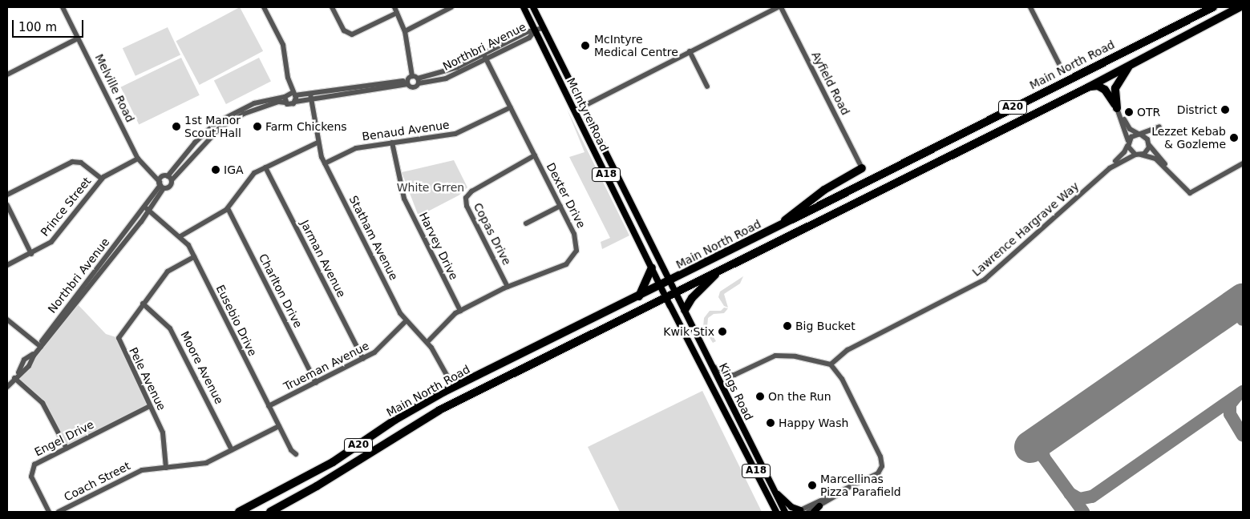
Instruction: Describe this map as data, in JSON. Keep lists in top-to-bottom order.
{
  "streets": {
    "highway": ["Main North Road", "A20"],
    "main road": ["McIntyre Road", "A18", "Kings Road"],
    "street": [
      "Northbri Avenue",
      "Ayfield Road",
      "Melville Road",
      "Benaud Avenue",
      "Dexter Drive",
      "Prince Street",
      "Lawrence Hargrave Way",
      "Copas Drive",
      "Statham Avenue",
      "Harvey Drive",
      "Jarman Avenue",
      "Charlton Drive",
      "Eusebio Drive",
      "Trueman Avenue",
      "Moore Avenue",
      "Pele Avenue",
      "Engel Drive",
      "Coach Street"
    ]
  },
  "crossings": [
    ["Northbri Avenue", "Melville Road"],
    ["Northbri Avenue", "McIntyre Road"],
    ["Northbri Avenue", "Dexter Drive"],
    ["Northbri Avenue", "Statham Avenue"],
    ["Northbri Avenue", "Eusebio Drive"],
    ["Main North Road", "McIntyre Road"],
    ["Main North Road", "Kings Road"],
    ["Melville Road", "Prince Street"],
    ["McIntyre Road", "Kings Road"],
    ["Benaud Avenue", "Dexter Drive"],
    ["Benaud Avenue", "Statham Avenue"],
    ["Benaud Avenue", "Harvey Drive"],
    ["Dexter Drive", "Copas Drive"],
    ["Dexter Drive", "Statham Avenue"],
    ["Dexter Drive", "Harvey Drive"],
    ["Statham Avenue", "Trueman Avenue"],
    ["Jarman Avenue", "Trueman Avenue"],
    ["Charlton Drive", "Trueman Avenue"],
    ["Eusebio Drive", "Trueman Avenue"],
    ["Eusebio Drive", "Pele Avenue"],
    ["Eusebio Drive", "Coach Street"],
    ["Moore Avenue", "Pele Avenue"],
    ["Moore Avenue", "Coach Street"],
    ["Pele Avenue", "Engel Drive"],
    ["Pele Avenue", "Coach Street"]
  ],
  "parks": ["White Grren"],
  "places": [
    "McIntyre Medical Centre",
    "District",
    "OTR",
    "1st Manor Scout Hall",
    "Farm Chickens",
    "Lezzet Kebab & Gozleme",
    "IGA",
    "Big Bucket",
    "Kwik Stix",
    "On the Run",
    "Happy Wash",
    "Marcellinas Pizza Parafield"
  ],
  "scale_bar": "100 m"
}
